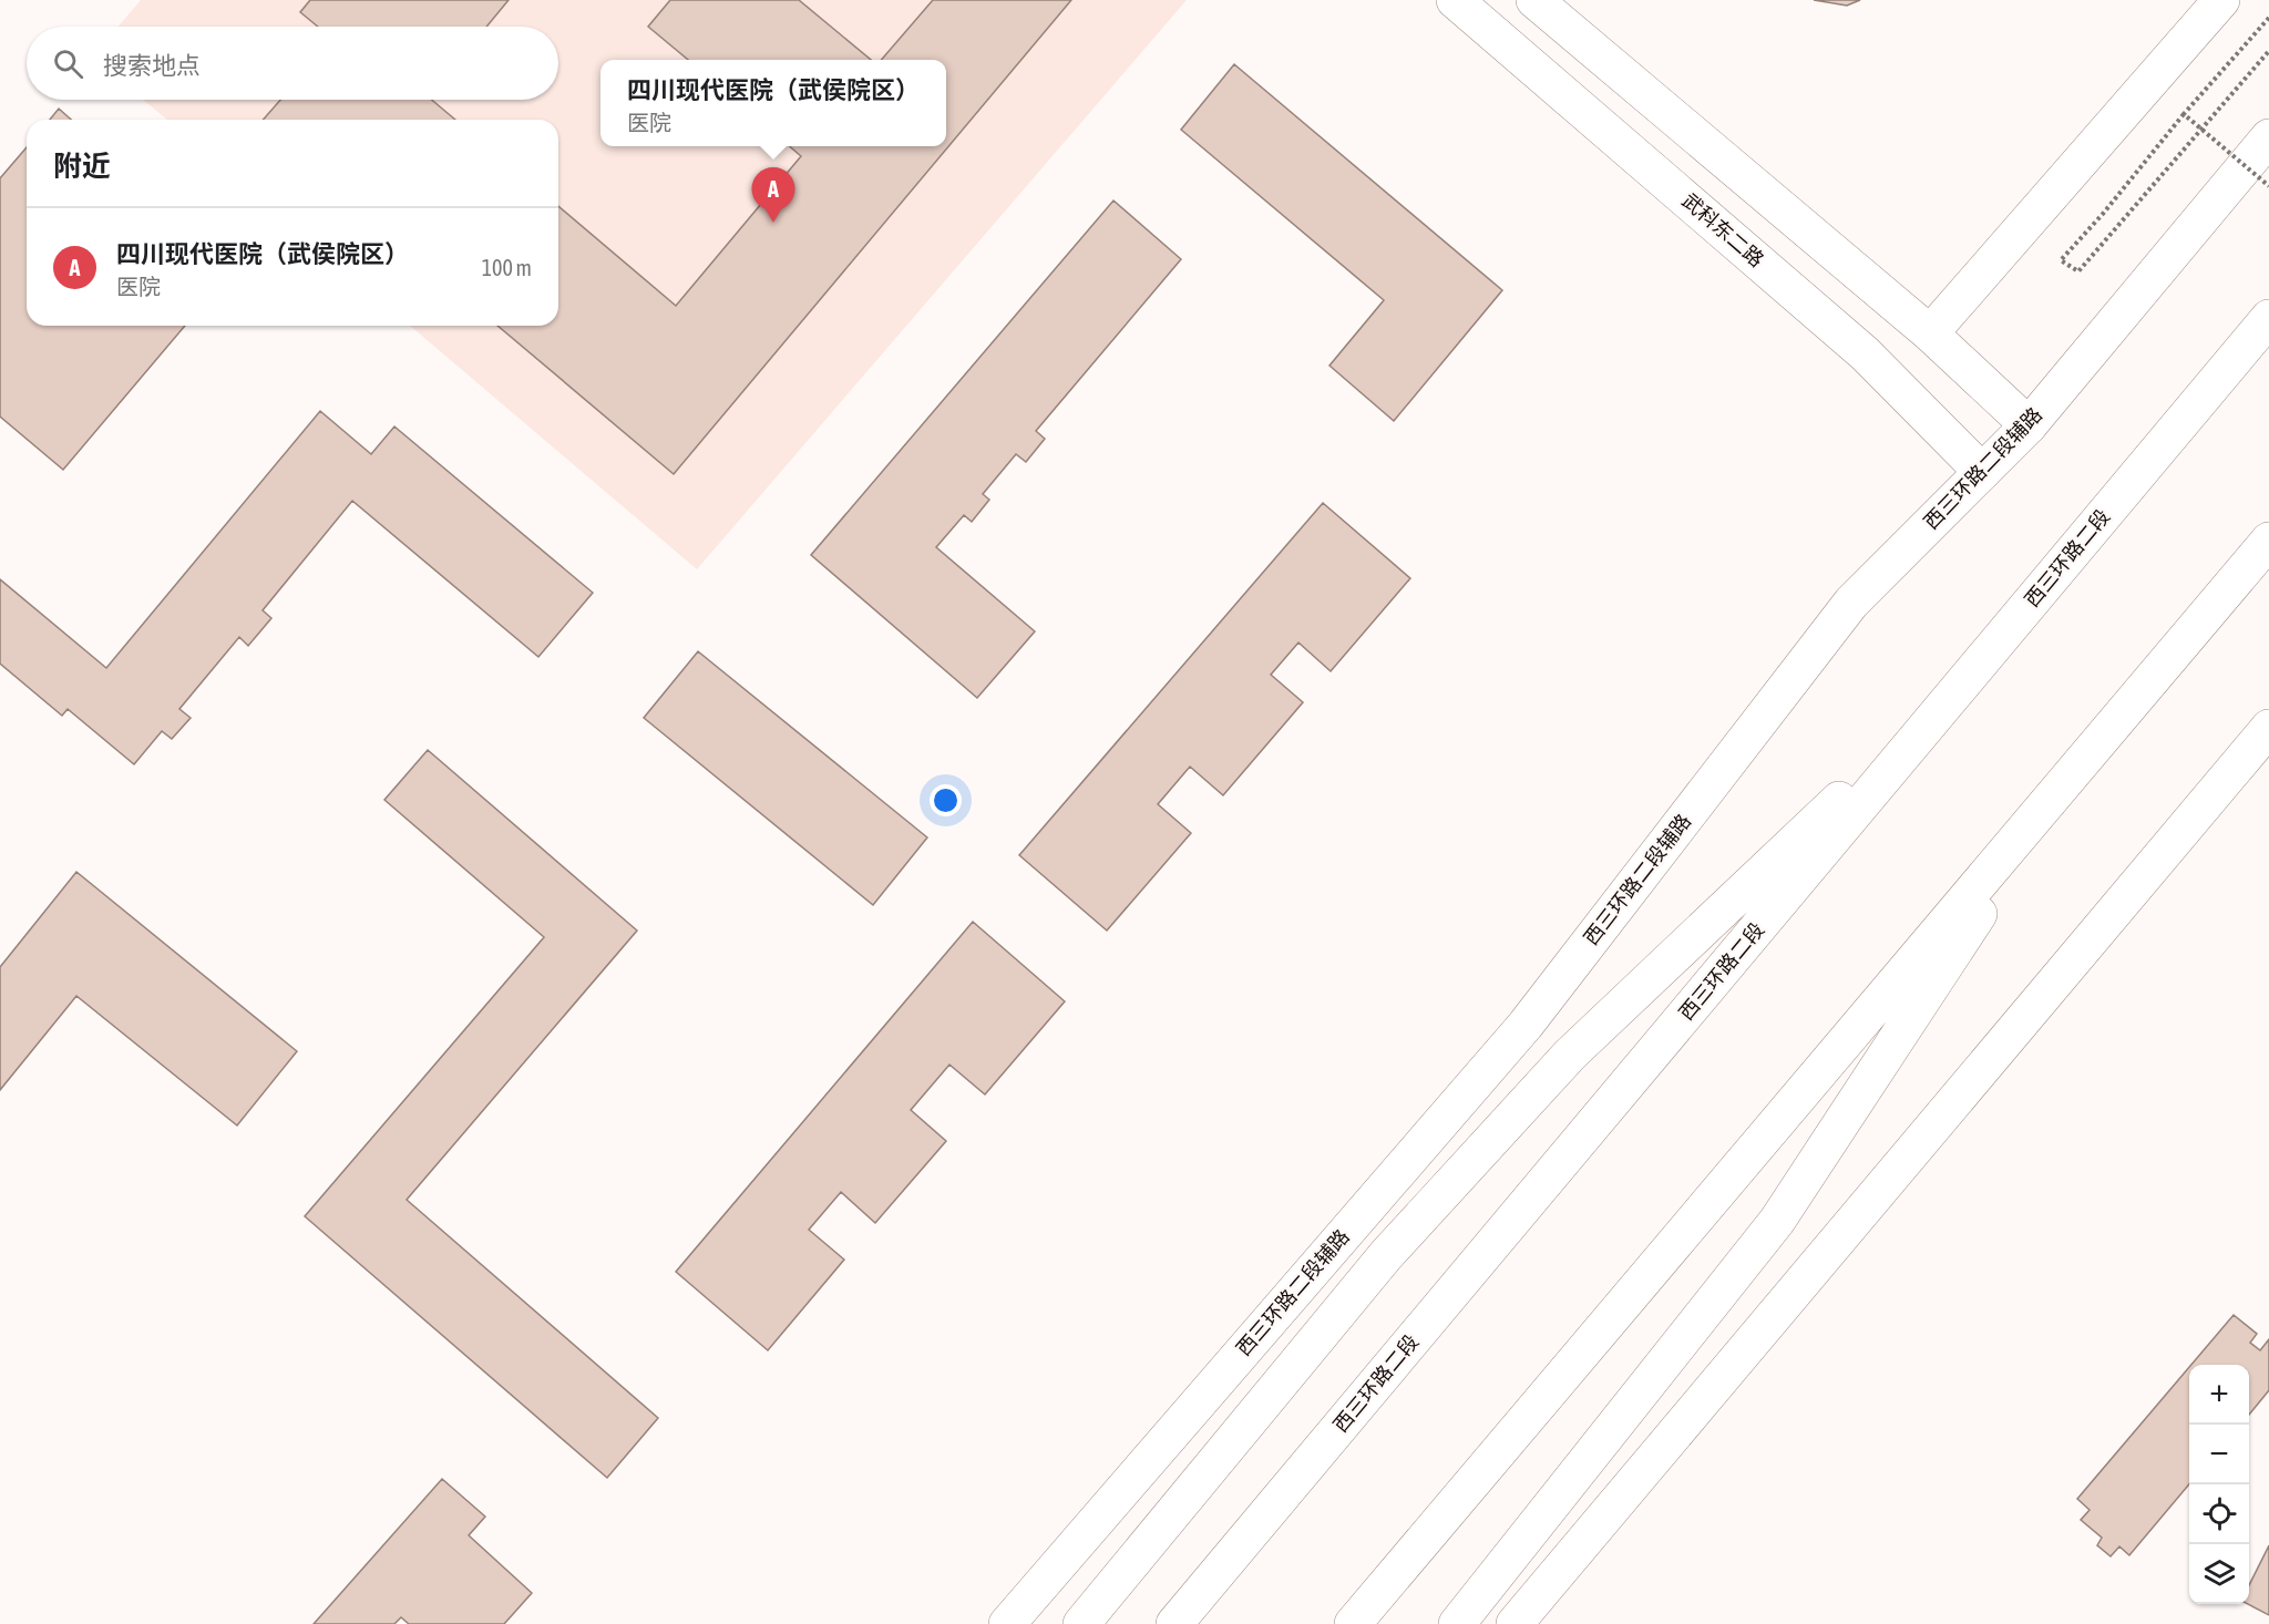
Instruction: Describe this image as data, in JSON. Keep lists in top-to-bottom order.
{
  "streets": {
    "main road": ["武科东二路", "西三环路二段辅路", "西三环路二段"]
  },
  "crossings": [
    ["武科东二路", "西三环路二段辅路"]
  ],
  "page": {
    "search": "搜索地点",
    "popup": ["四川现代医院（武侯院区）", "医院"],
    "heading": "附近",
    "pins": "A",
    "list": [
      {
        "mark": "A",
        "name": "四川现代医院（武侯院区）",
        "note": "医院",
        "value": "100 m"
      }
    ],
    "map_buttons": ["+", "−"]
  }
}
